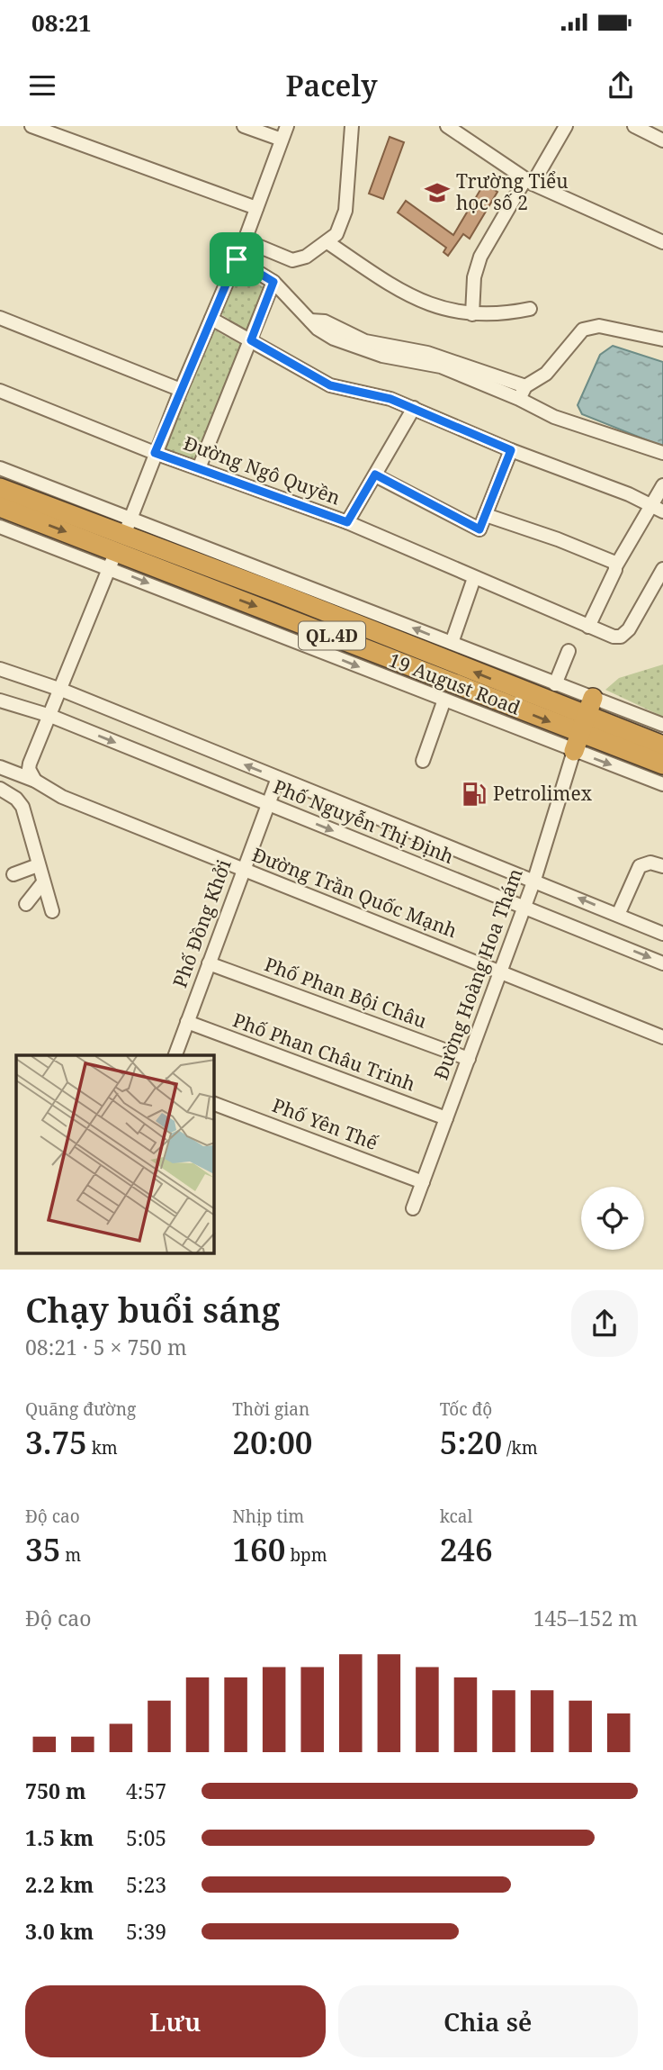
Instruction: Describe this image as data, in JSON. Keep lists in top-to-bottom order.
{
  "streets": {
    "highway": ["QL.4D", "19 August Road"],
    "street": [
      "Đường Ngô Quyền",
      "Phố Nguyễn Thị Định",
      "Đường Trần Quốc Mạnh",
      "Phố Đồng Khởi",
      "Đường Hoàng Hoa Thám",
      "Phố Phan Bội Châu",
      "Phố Phan Châu Trinh",
      "Phố Yên Thế"
    ]
  },
  "crossings": [
    ["19 August Road", "Đường Hoàng Hoa Thám"],
    ["Phố Nguyễn Thị Định", "Phố Đồng Khởi"],
    ["Phố Nguyễn Thị Định", "Đường Hoàng Hoa Thám"],
    ["Đường Trần Quốc Mạnh", "Phố Đồng Khởi"],
    ["Đường Trần Quốc Mạnh", "Đường Hoàng Hoa Thám"],
    ["Phố Đồng Khởi", "Phố Phan Bội Châu"],
    ["Phố Đồng Khởi", "Phố Phan Châu Trinh"],
    ["Đường Hoàng Hoa Thám", "Phố Phan Bội Châu"],
    ["Đường Hoàng Hoa Thám", "Phố Phan Châu Trinh"],
    ["Đường Hoàng Hoa Thám", "Phố Yên Thế"]
  ],
  "places": {
    "school or university": ["Trường Tiểu học số 2"],
    "fuel station": ["Petrolimex"]
  },
  "page": {
    "status": "08:21",
    "header": "Pacely",
    "heading": ["Chạy buổi sáng", "08:21 · 5 × 750 m"],
    "stats": [
      ["Quãng đường", "3.75 km"],
      ["Thời gian", "20:00"],
      ["Tốc độ", "5:20 /km"],
      ["Độ cao", "35 m"],
      ["Nhịp tim", "160 bpm"],
      ["kcal", "246"]
    ],
    "chart": ["Độ cao", "145–152 m"],
    "list": [
      {
        "name": "750 m",
        "note": "4:57"
      },
      {
        "name": "1.5 km",
        "note": "5:05"
      },
      {
        "name": "2.2 km",
        "note": "5:23"
      },
      {
        "name": "3.0 km",
        "note": "5:39"
      }
    ],
    "buttons": ["Lưu", "Chia sẻ"]
  }
}
